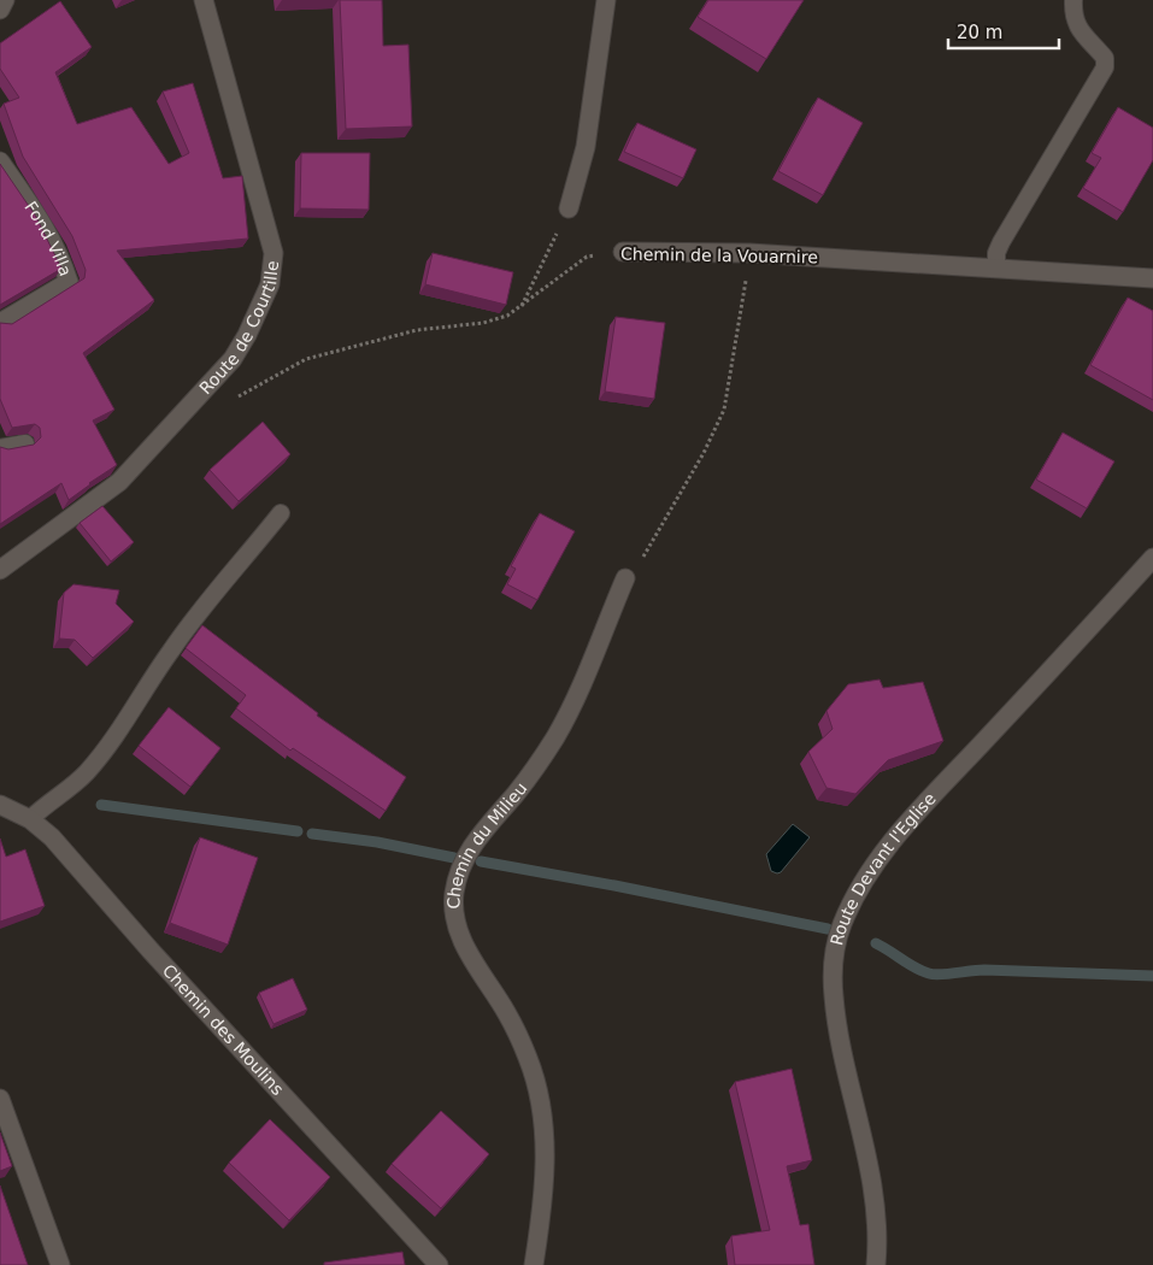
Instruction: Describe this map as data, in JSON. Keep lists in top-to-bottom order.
{
  "streets": {
    "street": [
      "Fond Villa",
      "Chemin de la Vouarnire",
      "Route de Courtille",
      "Chemin du Milieu",
      "Route Devant l'Eglise",
      "Chemin des Moulins"
    ]
  },
  "scale_bar": "20 m"
}
